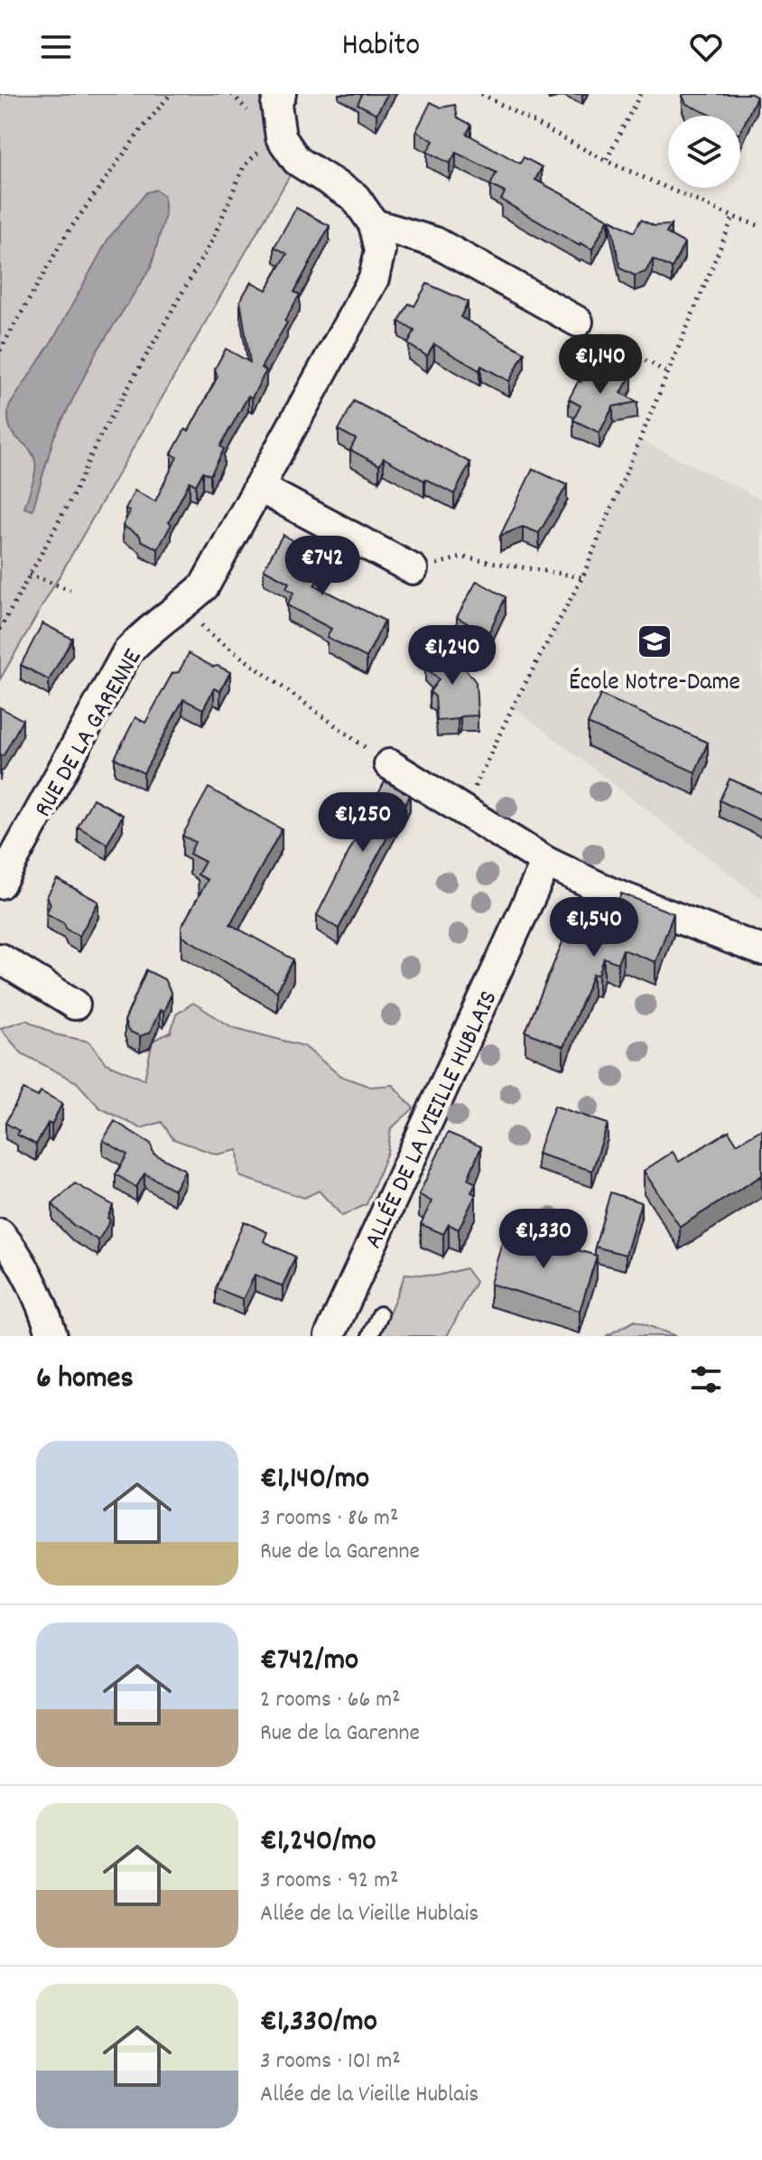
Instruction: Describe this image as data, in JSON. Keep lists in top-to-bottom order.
{
  "streets": {
    "street": ["RUE DE LA GARENNE", "ALLÉE DE LA VIEILLE HUBLAIS"]
  },
  "places": {
    "school or university": ["École Notre-Dame"]
  },
  "page": {
    "header": "Habito",
    "price": [
      "€1,140",
      "€742",
      "€1,240",
      "€1,250",
      "€1,540",
      "€1,330"
    ],
    "heading": "6 homes",
    "list": [
      {
        "name": "€1,140/mo",
        "note": "3 rooms · 86 m² · Rue de la Garenne"
      },
      {
        "name": "€742/mo",
        "note": "2 rooms · 66 m² · Rue de la Garenne"
      },
      {
        "name": "€1,240/mo",
        "note": "3 rooms · 92 m² · Allée de la Vieille Hublais"
      },
      {
        "name": "€1,330/mo",
        "note": "3 rooms · 101 m² · Allée de la Vieille Hublais"
      }
    ]
  }
}
